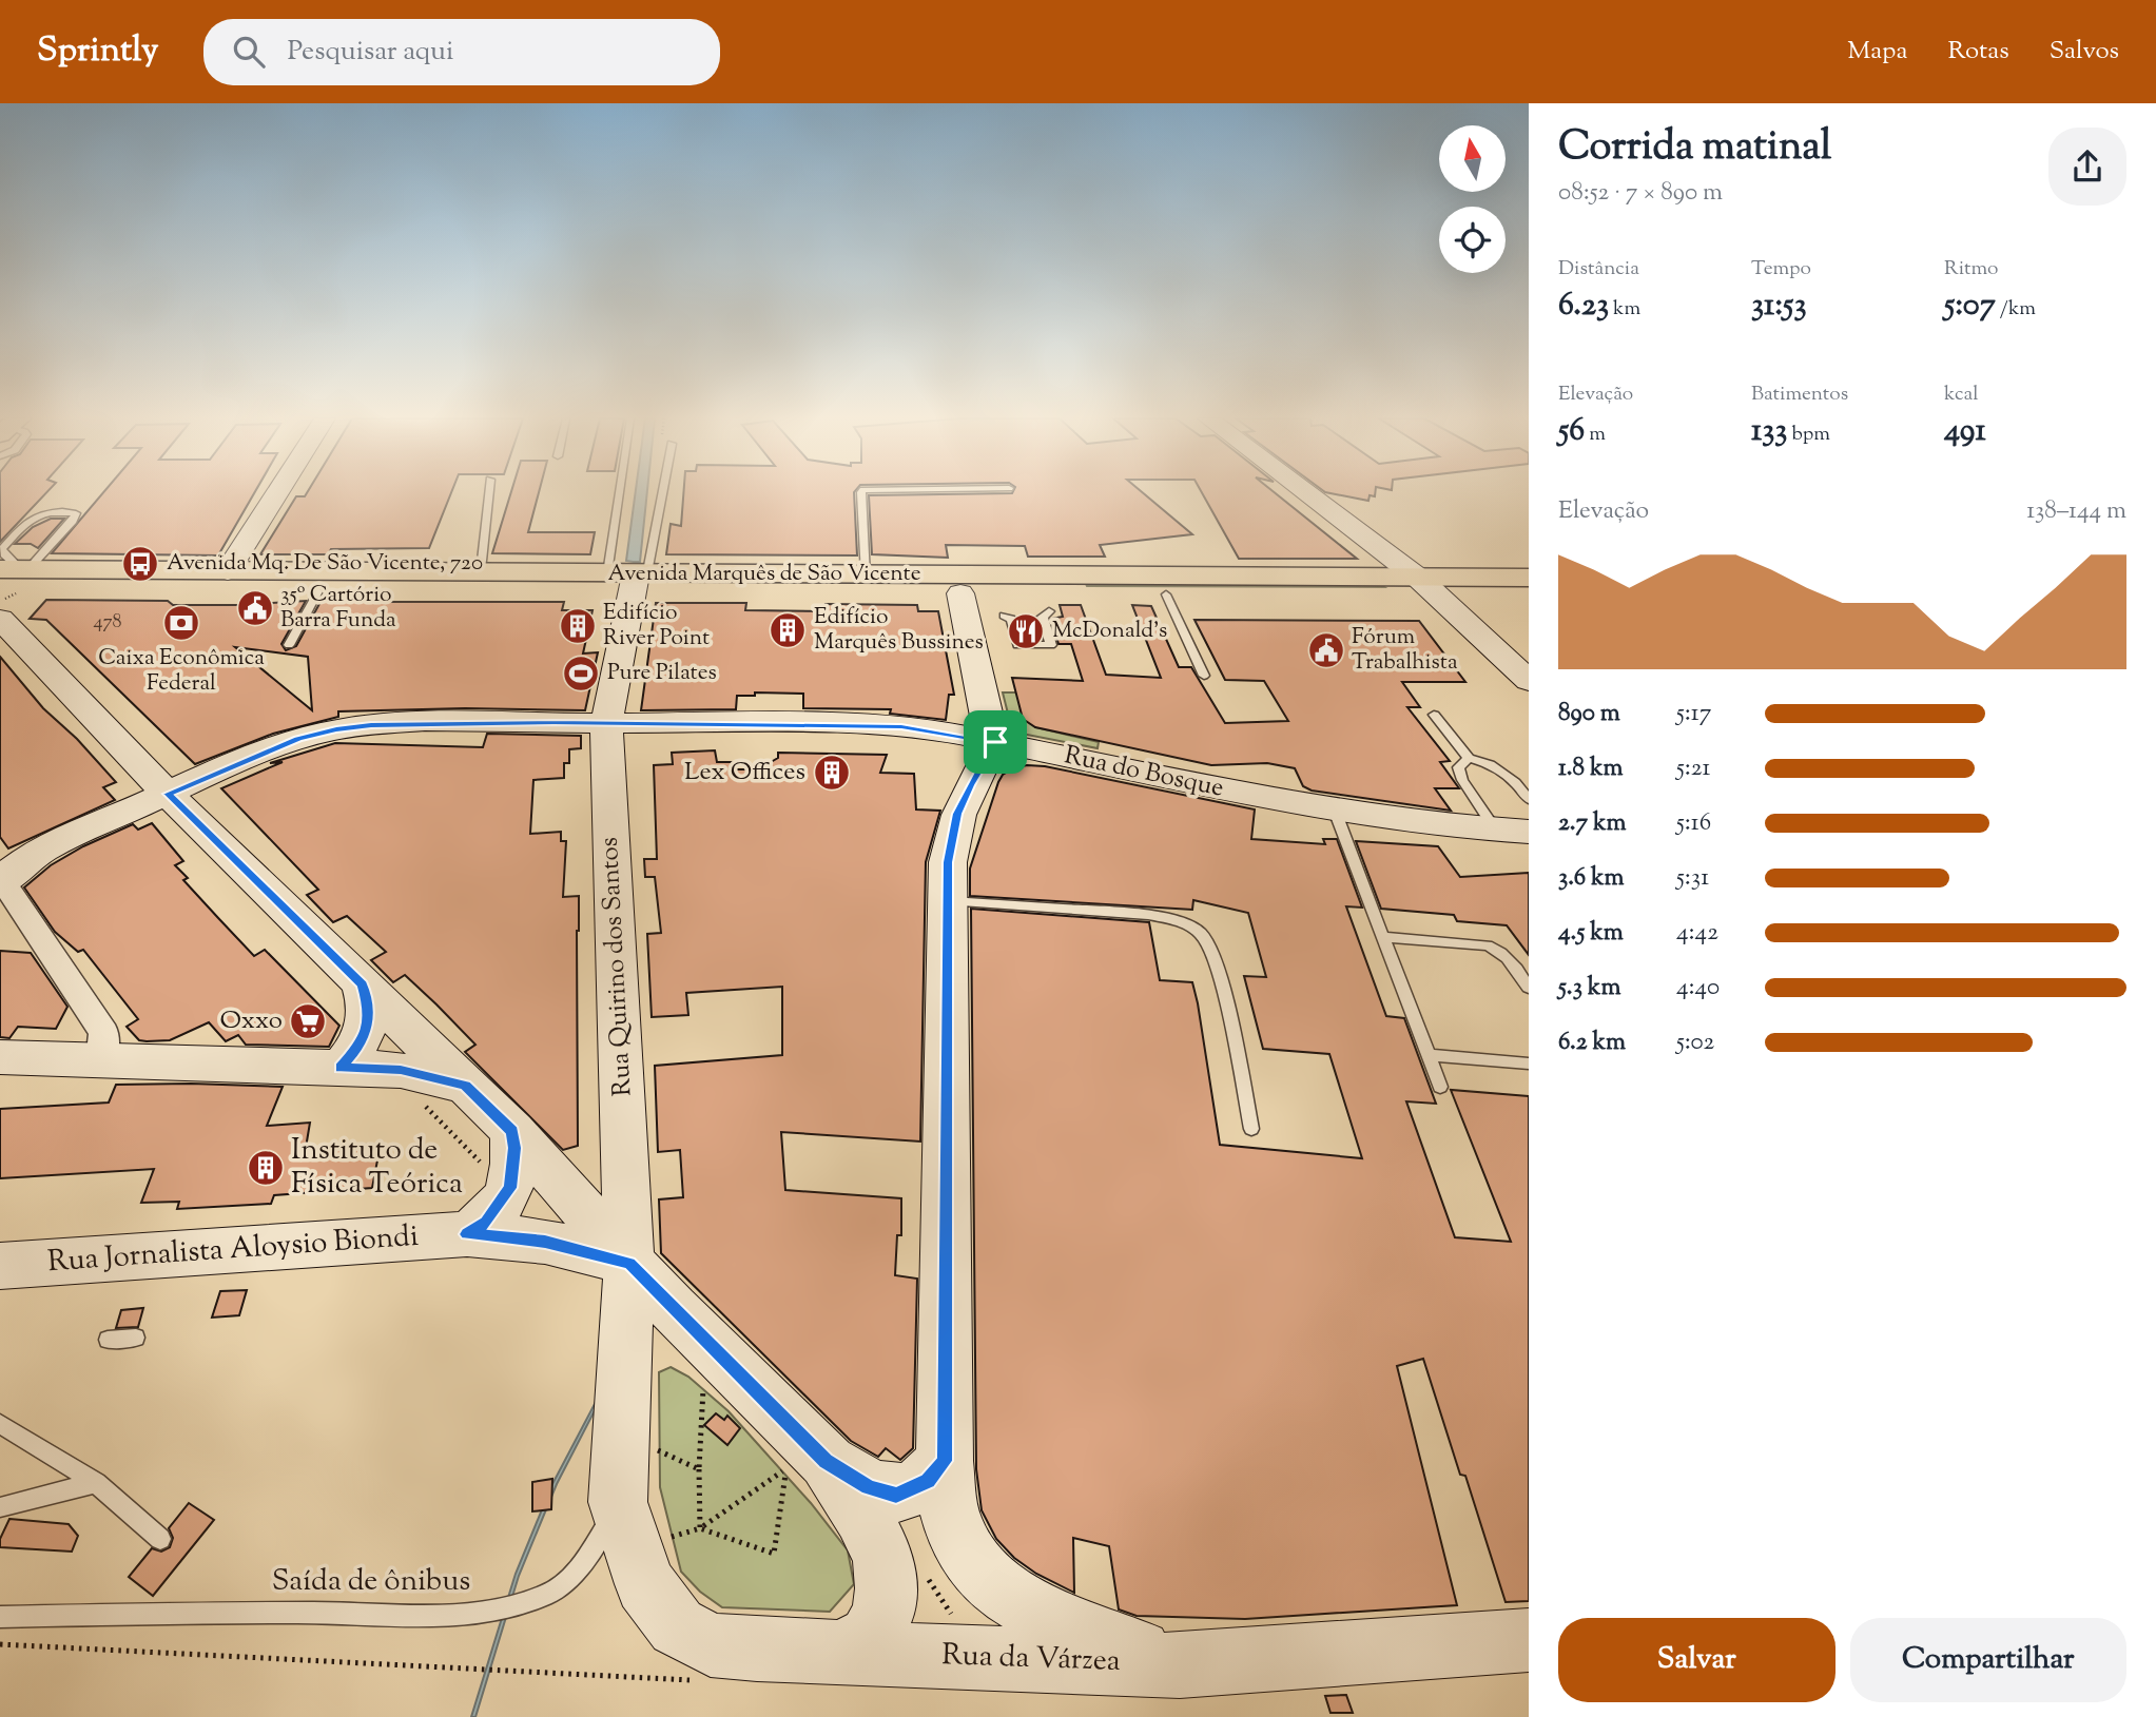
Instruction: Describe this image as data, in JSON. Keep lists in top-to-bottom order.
{
  "streets": {
    "main road": ["Avenida Marquês de São Vicente"],
    "street": [
      "Rua do Bosque",
      "Rua Quirino dos Santos",
      "Rua Jornalista Aloysio Biondi",
      "Rua da Várzea"
    ],
    "lane": ["Saída de ônibus"]
  },
  "crossings": [
    ["Avenida Marquês de São Vicente", "Rua Quirino dos Santos"],
    ["Rua do Bosque", "Rua Quirino dos Santos"],
    ["Rua Quirino dos Santos", "Rua Jornalista Aloysio Biondi"],
    ["Rua Quirino dos Santos", "Saída de ônibus"],
    ["Rua Quirino dos Santos", "Rua da Várzea"],
    ["Saída de ônibus", "Rua da Várzea"]
  ],
  "places": {
    "bus stop": ["Avenida Mq. De São Vicente, 720"],
    "public building": ["35º Cartório Barra Funda", "Fórum Trabalhista"],
    "bank": ["Caixa Econômica Federal"],
    "building": [
      "Edifício River Point",
      "Edifício Marquês Bussines",
      "Lex Offices",
      "Instituto de Física Teórica"
    ],
    "restaurant": ["McDonald's"],
    "sports": ["Pure Pilates"],
    "supermarket": ["Oxxo"]
  },
  "house_numbers": ["478"],
  "north": "top",
  "page": {
    "header": "Sprintly",
    "search": "Pesquisar aqui",
    "nav": ["Mapa", "Rotas", "Salvos"],
    "heading": ["Corrida matinal", "08:52 · 7 × 890 m"],
    "stats": [
      ["Distância", "6.23 km"],
      ["Tempo", "31:53"],
      ["Ritmo", "5:07 /km"],
      ["Elevação", "56 m"],
      ["Batimentos", "133 bpm"],
      ["kcal", "491"]
    ],
    "chart": ["Elevação", "138–144 m"],
    "list": [
      {
        "name": "890 m",
        "note": "5:17"
      },
      {
        "name": "1.8 km",
        "note": "5:21"
      },
      {
        "name": "2.7 km",
        "note": "5:16"
      },
      {
        "name": "3.6 km",
        "note": "5:31"
      },
      {
        "name": "4.5 km",
        "note": "4:42"
      },
      {
        "name": "5.3 km",
        "note": "4:40"
      },
      {
        "name": "6.2 km",
        "note": "5:02"
      }
    ],
    "buttons": ["Salvar", "Compartilhar"]
  }
}
